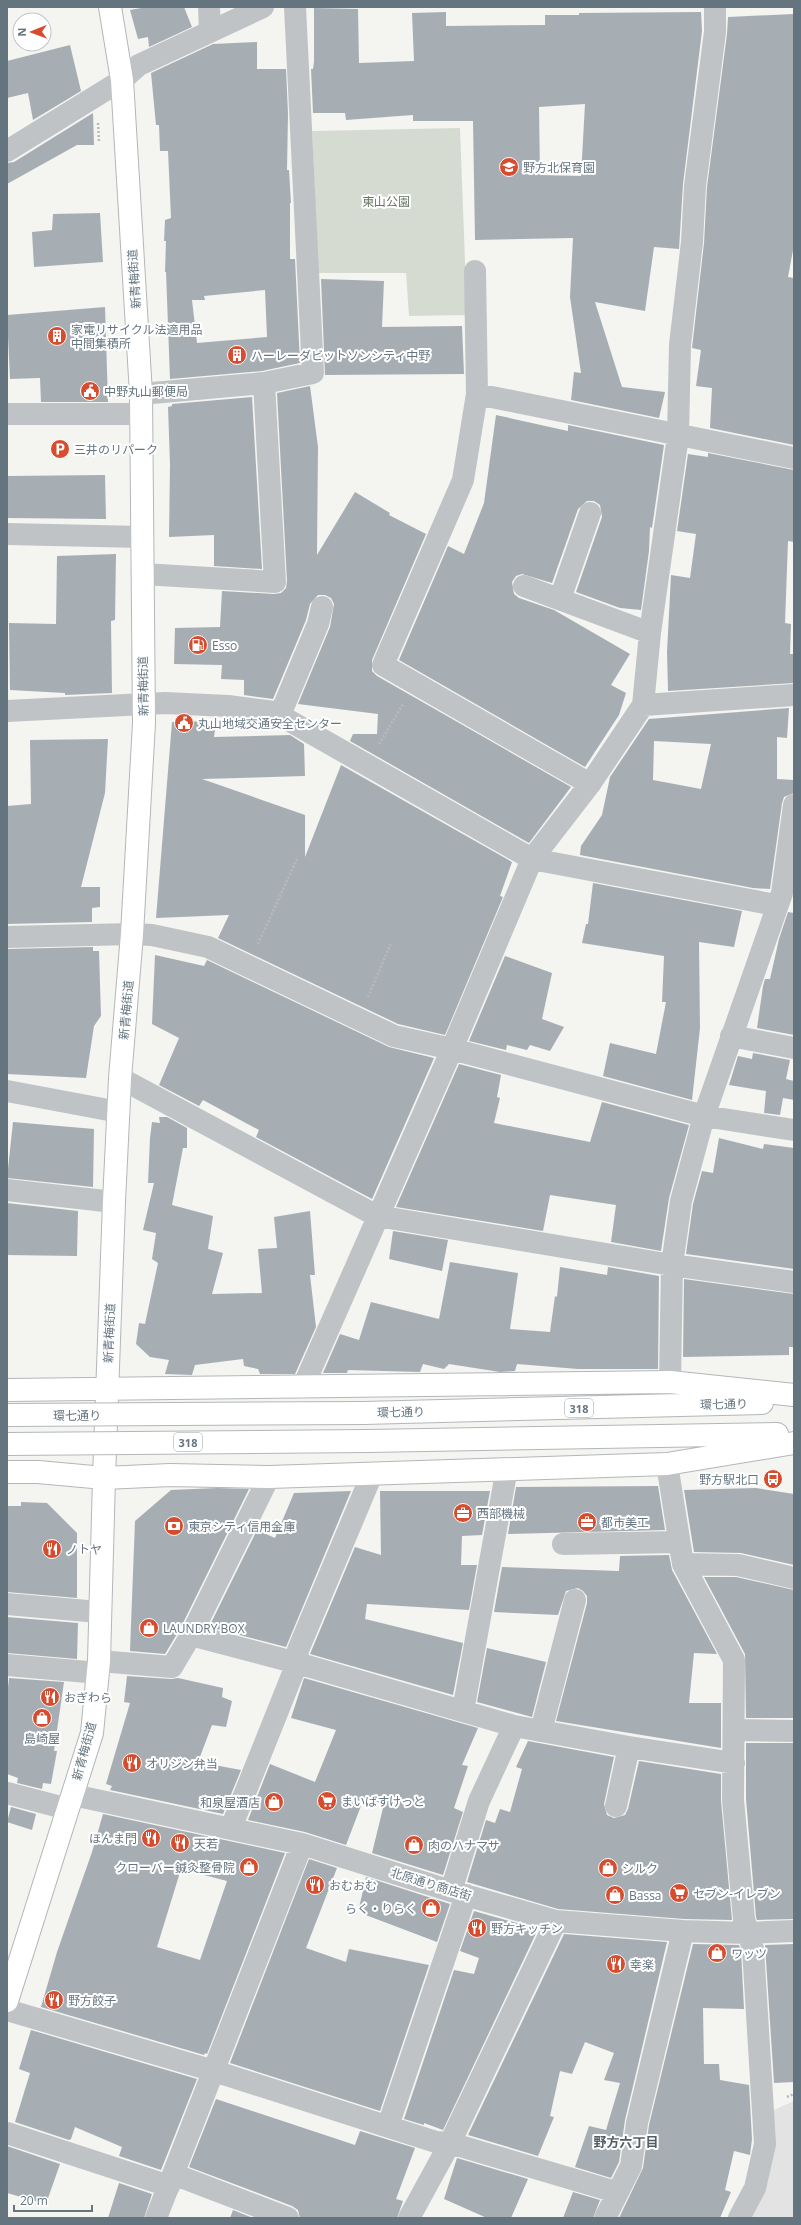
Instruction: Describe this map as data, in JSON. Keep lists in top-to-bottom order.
{
  "streets": {
    "main road": ["新青梅街道", "環七通り", "318"],
    "street": ["北原通り商店街"]
  },
  "crossings": [
    ["新青梅街道", "北原通り商店街"]
  ],
  "districts": ["野方六丁目"],
  "parks": ["東山公園"],
  "places": {
    "school or university": ["野方北保育園"],
    "building": ["家電リサイクル法適用品 中間集積所", "ハーレーダビットソンシティ中野"],
    "public building": ["中野丸山郵便局", "丸山地域交通安全センター"],
    "parking": ["三井のリパーク"],
    "fuel station": ["Esso"],
    "bus stop": ["野方駅北口"],
    "office": ["西部機械", "都市美工"],
    "bank": ["東京シティ信用金庫"],
    "restaurant": [
      "ノトヤ",
      "おぎわら",
      "オリジン弁当",
      "ほんま門",
      "天若",
      "おむおむ",
      "野方キッチン",
      "幸楽",
      "野方餃子"
    ],
    "shop": [
      "LAUNDRY BOX",
      "島崎屋",
      "和泉屋酒店",
      "肉のハナマサ",
      "クローバー鍼灸整骨院",
      "シルク",
      "Bassa",
      "らく・りらく",
      "ワッツ"
    ],
    "supermarket": ["まいばすけっと", "セブン-イレブン"]
  },
  "scale_bar": "20 m",
  "north": "left"
}
